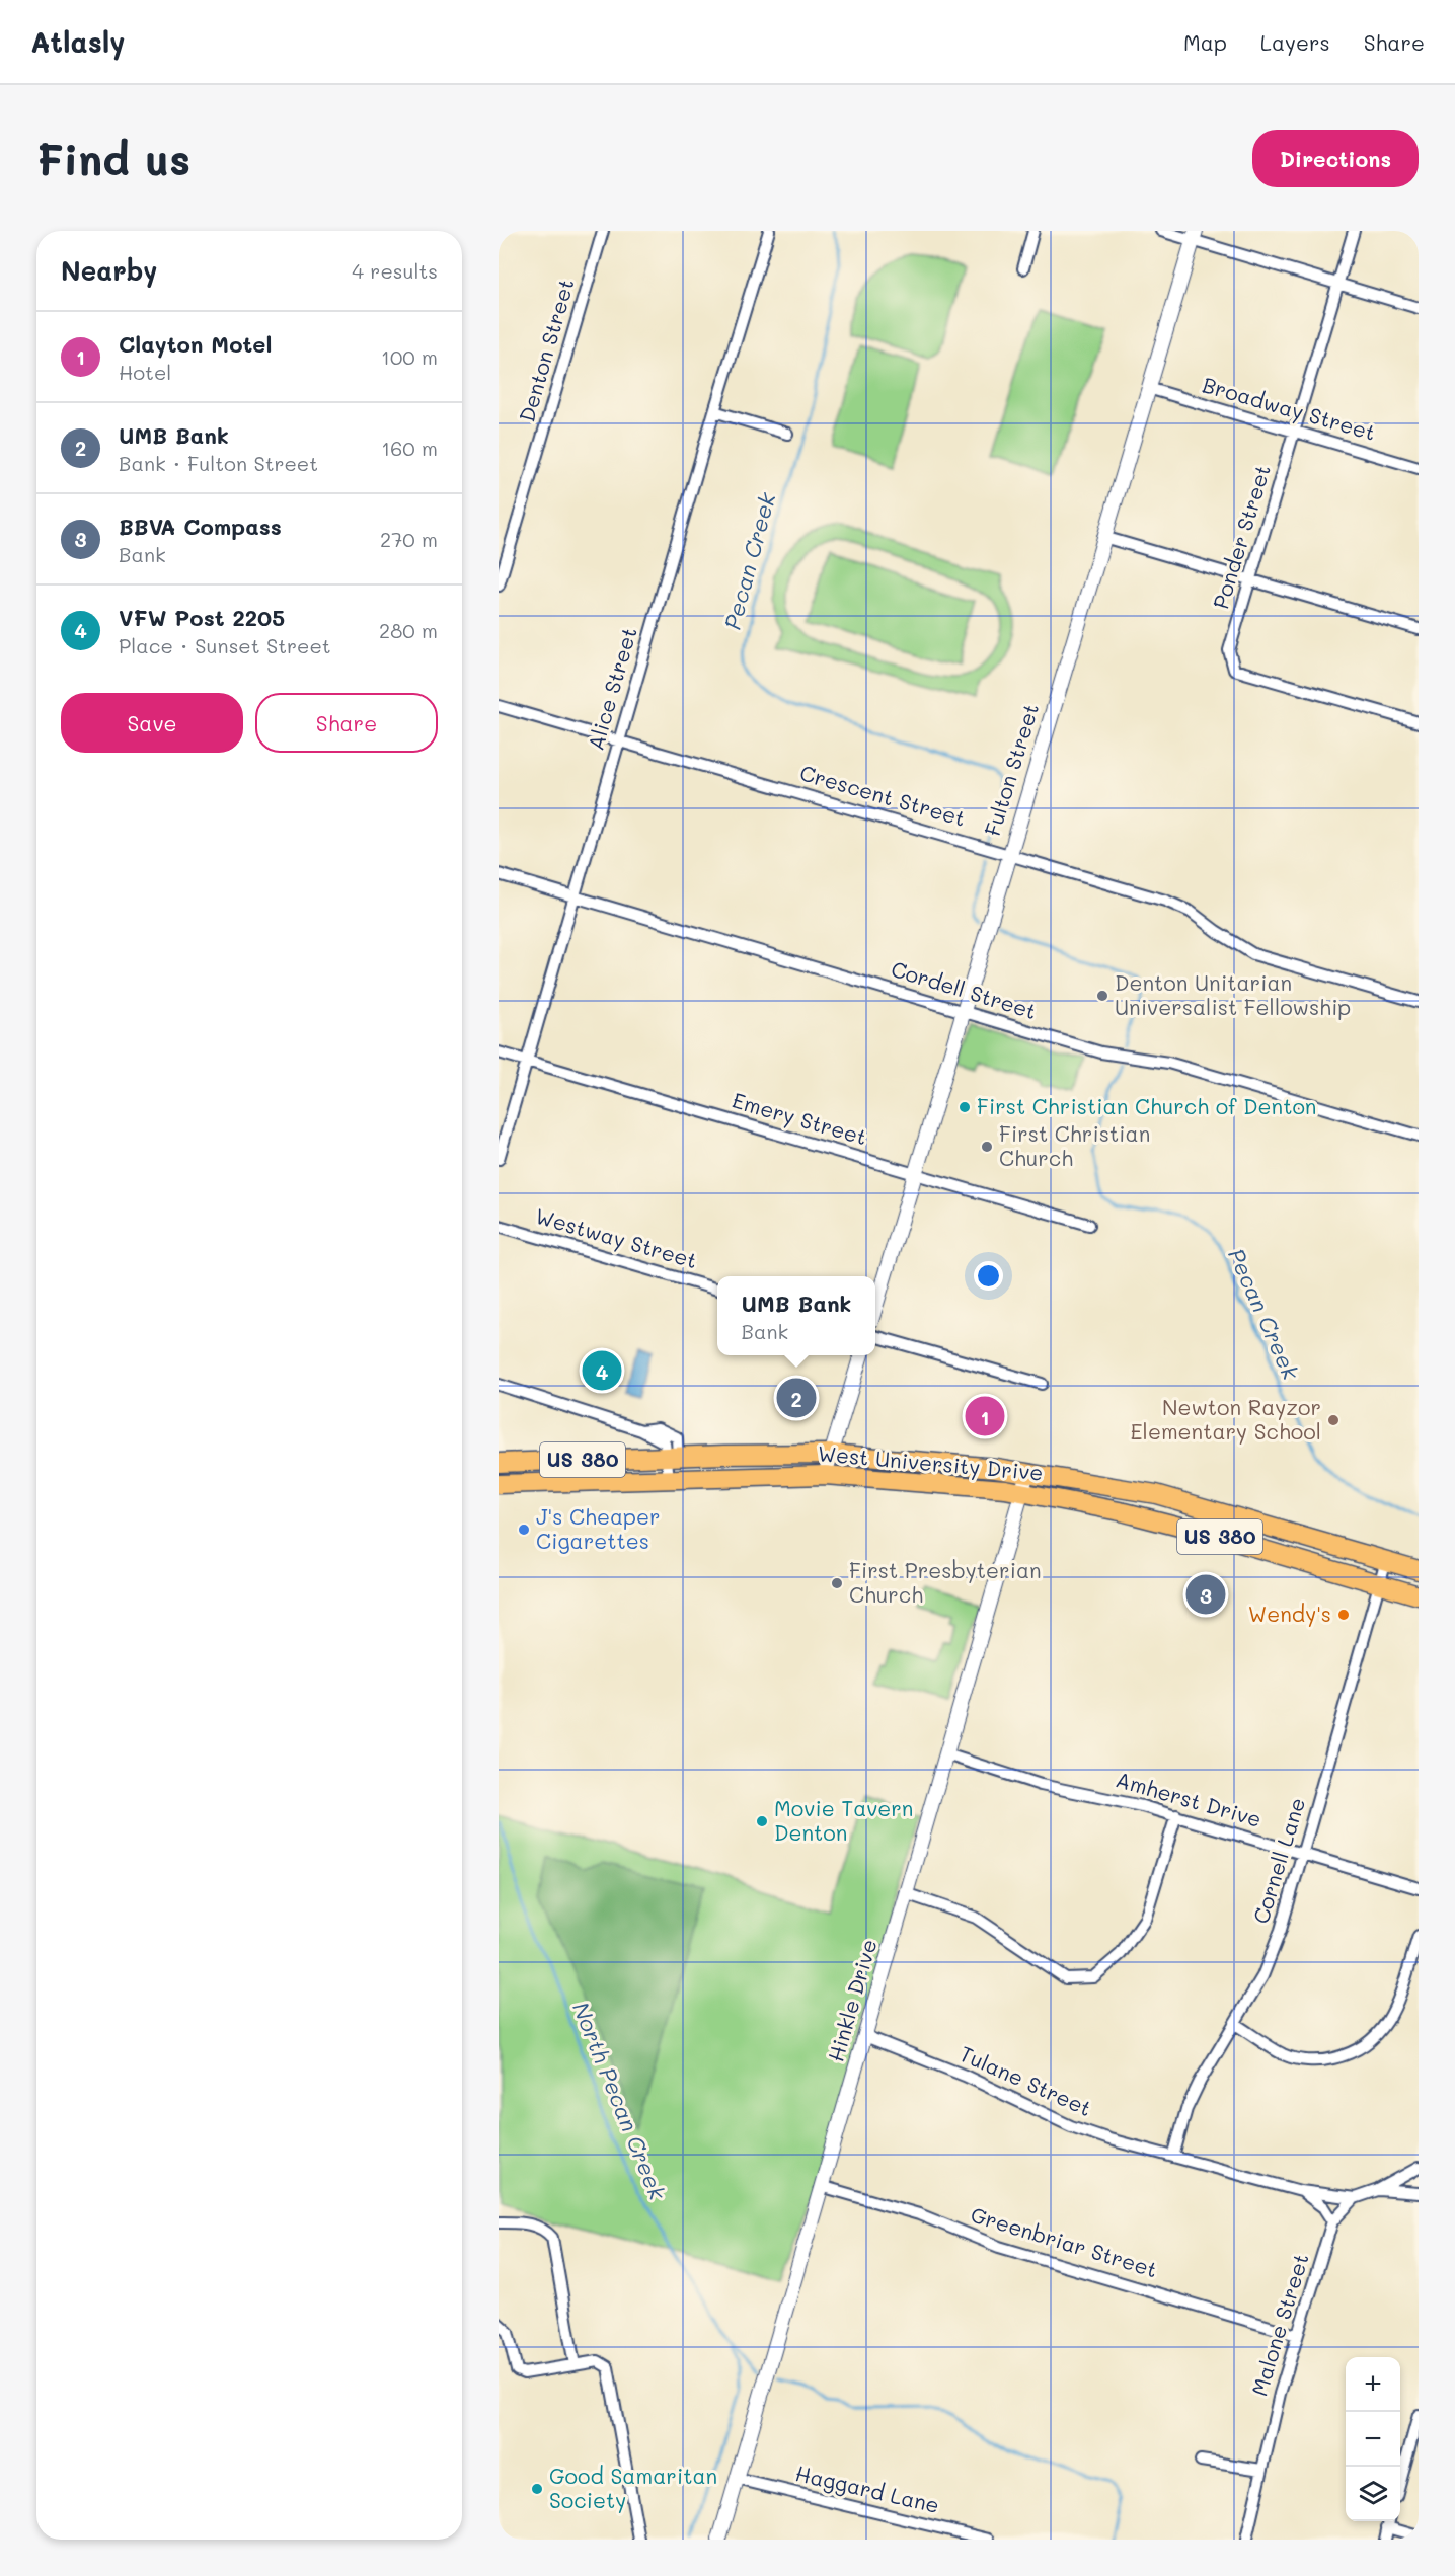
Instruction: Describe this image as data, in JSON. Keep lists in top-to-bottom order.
{
  "streets": {
    "main road": ["US 380", "West University Drive"],
    "street": [
      "Denton Street",
      "Broadway Street",
      "Ponder Street",
      "Alice Street",
      "Fulton Street",
      "Crescent Street",
      "Cordell Street",
      "Emery Street",
      "Westway Street",
      "Amherst Drive",
      "Cornell Lane",
      "Hinkle Drive",
      "Tulane Street",
      "Greenbriar Street",
      "Malone Street",
      "Haggard Lane"
    ]
  },
  "crossings": [
    ["Broadway Street", "Ponder Street"],
    ["Broadway Street", "Fulton Street"],
    ["Alice Street", "Crescent Street"],
    ["Alice Street", "Cordell Street"],
    ["Alice Street", "Emery Street"],
    ["Fulton Street", "Crescent Street"],
    ["Fulton Street", "Cordell Street"],
    ["Fulton Street", "Emery Street"],
    ["West University Drive", "Cornell Lane"],
    ["West University Drive", "Hinkle Drive"],
    ["Amherst Drive", "Cornell Lane"],
    ["Amherst Drive", "Hinkle Drive"],
    ["Cornell Lane", "Tulane Street"],
    ["Hinkle Drive", "Tulane Street"],
    ["Hinkle Drive", "Greenbriar Street"],
    ["Hinkle Drive", "Haggard Lane"],
    ["Tulane Street", "Malone Street"],
    ["Greenbriar Street", "Malone Street"]
  ],
  "water": ["Pecan Creek", "North Pecan Creek"],
  "places": [
    "Denton Unitarian Universalist Fellowship",
    "First Christian Church of Denton",
    "First Christian Church",
    "Newton Rayzor Elementary School",
    "J's Cheaper Cigarettes",
    "First Presbyterian Church",
    "Wendy's",
    "Movie Tavern Denton",
    "Good Samaritan Society"
  ],
  "page": {
    "header": "Atlasly",
    "nav": ["Map", "Layers", "Share"],
    "buttons": [
      "Directions",
      ["Save", "Share"]
    ],
    "title": "Find us",
    "heading": ["Nearby", "4 results"],
    "list": [
      {
        "mark": "1",
        "name": "Clayton Motel",
        "note": "Hotel",
        "value": "100 m"
      },
      {
        "mark": "2",
        "name": "UMB Bank",
        "note": "Bank · Fulton Street",
        "value": "160 m"
      },
      {
        "mark": "3",
        "name": "BBVA Compass",
        "note": "Bank",
        "value": "270 m"
      },
      {
        "mark": "4",
        "name": "VFW Post 2205",
        "note": "Place · Sunset Street",
        "value": "280 m"
      }
    ],
    "popup": ["UMB Bank", "Bank"],
    "pins": [
      "4",
      "2",
      "1",
      "3"
    ],
    "map_buttons": ["+", "−"]
  }
}
